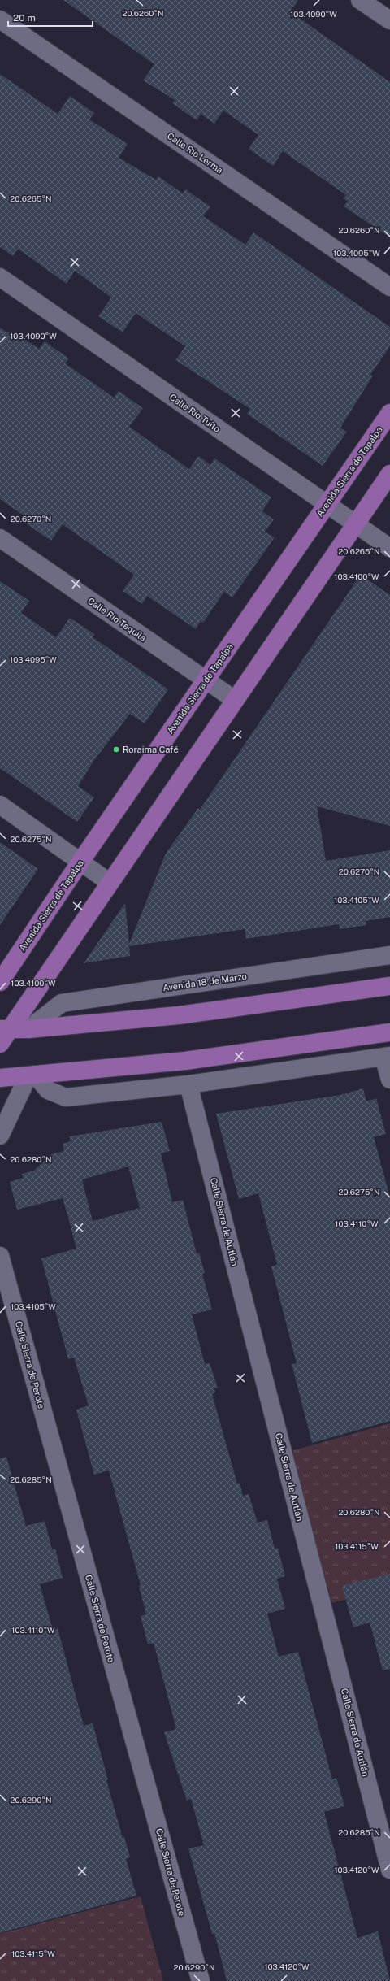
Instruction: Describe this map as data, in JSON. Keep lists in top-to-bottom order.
{
  "streets": {
    "main road": ["Avenida Sierra de Tapalpa"],
    "street": [
      "Calle Río Lerma",
      "Calle Río Tuito",
      "Calle Río Tequila",
      "Avenida 18 de Marzo",
      "Calle Sierra de Autlán",
      "Calle Sierra de Perote"
    ]
  },
  "crossings": [
    ["Calle Río Tuito", "Avenida Sierra de Tapalpa"],
    ["Avenida Sierra de Tapalpa", "Calle Río Tequila"]
  ],
  "places": ["Roraima Café"],
  "scale_bar": "20 m",
  "coordinates": [
    "20.6260°N",
    "103.4090°W",
    "20.6265°N",
    "103.4095°W",
    "20.6270°N",
    "103.4100°W",
    "20.6275°N",
    "103.4105°W",
    "20.6280°N",
    "103.4110°W",
    "20.6285°N",
    "103.4115°W",
    "20.6290°N",
    "103.4120°W"
  ]
}
